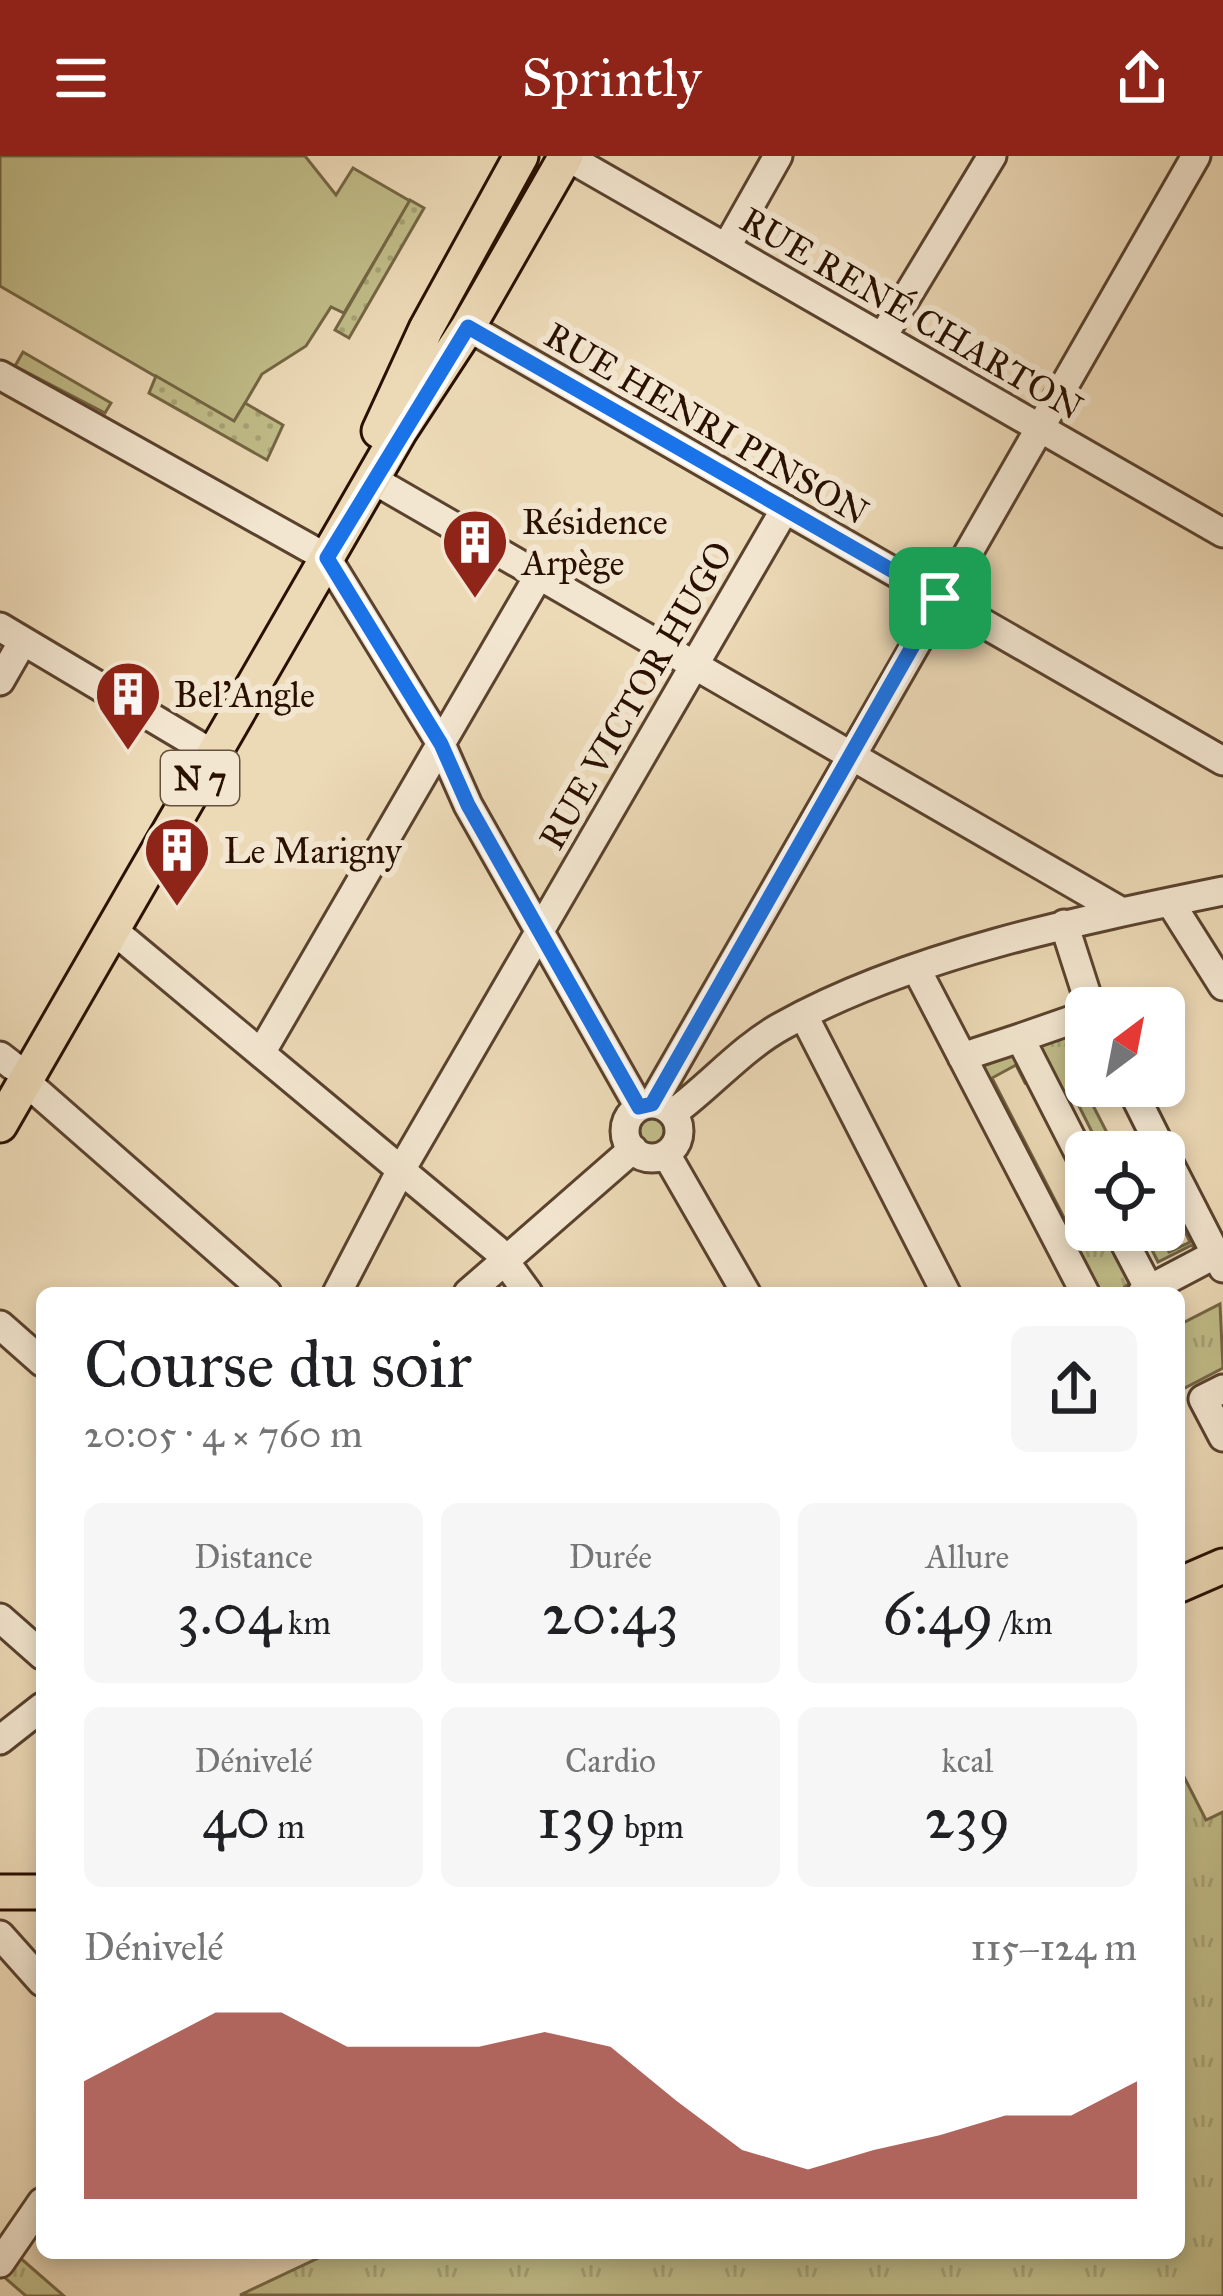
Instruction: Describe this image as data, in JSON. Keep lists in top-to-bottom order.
{
  "streets": {
    "main road": ["N 7"],
    "street": ["RUE RENÉ CHARTON", "RUE HENRI PINSON", "RUE VICTOR HUGO"]
  },
  "crossings": [
    ["RUE RENÉ CHARTON", "N 7"],
    ["RUE HENRI PINSON", "RUE VICTOR HUGO"],
    ["RUE HENRI PINSON", "N 7"]
  ],
  "places": {
    "building": ["Résidence Arpège", "Bel'Angle", "Le Marigny"]
  },
  "north": "top right",
  "page": {
    "header": "Sprintly",
    "heading": ["Course du soir", "20:05 · 4 × 760 m"],
    "stats": [
      ["Distance", "3.04 km"],
      ["Durée", "20:43"],
      ["Allure", "6:49 /km"],
      ["Dénivelé", "40 m"],
      ["Cardio", "139 bpm"],
      ["kcal", "239"]
    ],
    "chart": ["Dénivelé", "115–124 m"]
  }
}
